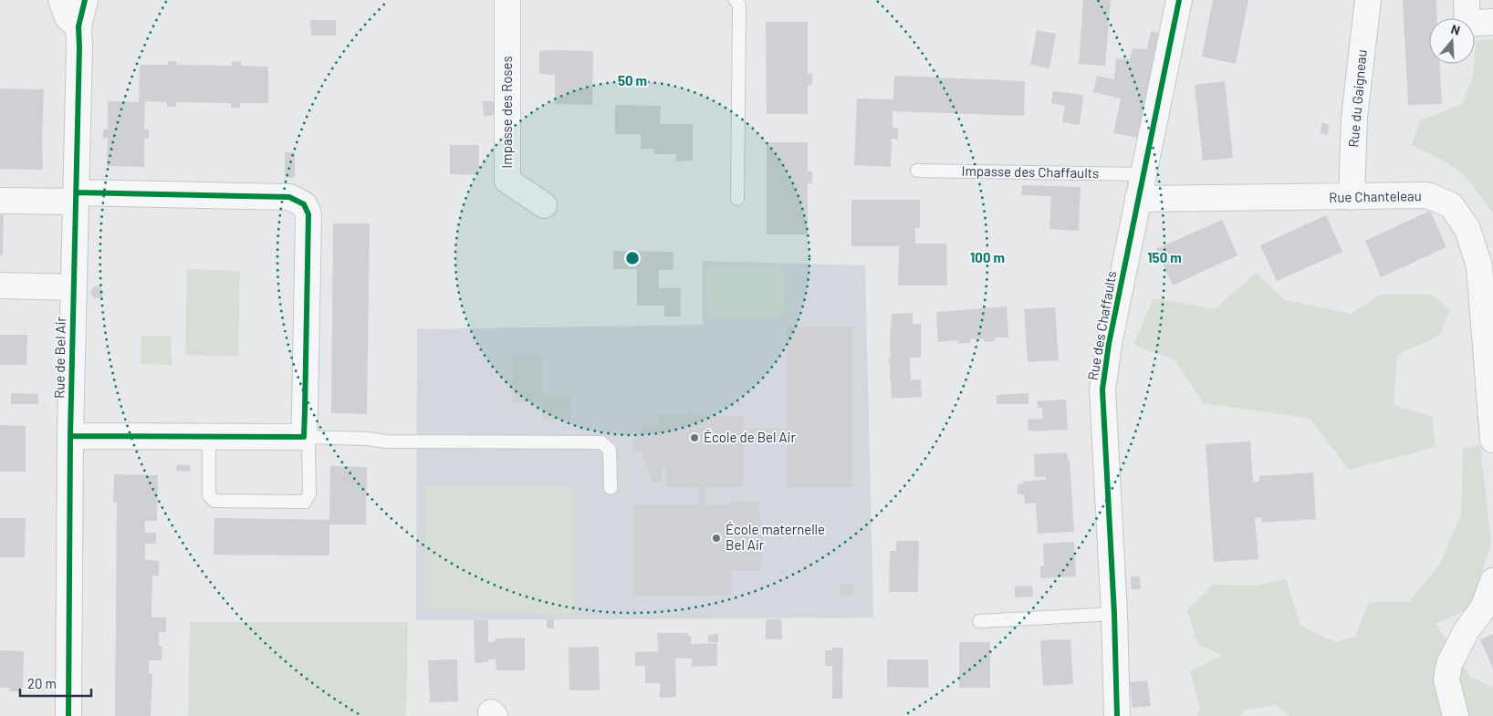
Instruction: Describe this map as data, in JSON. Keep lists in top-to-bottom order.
{
  "streets": {
    "street": [
      "Rue du Gaigneau",
      "Impasse des Roses",
      "Rue Chanteleau",
      "Rue des Chaffaults",
      "Rue de Bel Air"
    ],
    "lane": ["Impasse des Chaffaults"]
  },
  "crossings": [
    ["Rue du Gaigneau", "Rue Chanteleau"],
    ["Impasse des Chaffaults", "Rue Chanteleau"],
    ["Impasse des Chaffaults", "Rue des Chaffaults"],
    ["Rue Chanteleau", "Rue des Chaffaults"]
  ],
  "places": ["École de Bel Air", "École maternelle Bel Air"],
  "scale_bar": "20 m",
  "north": "top",
  "rings": ["50 m", "100 m", "150 m"]
}
